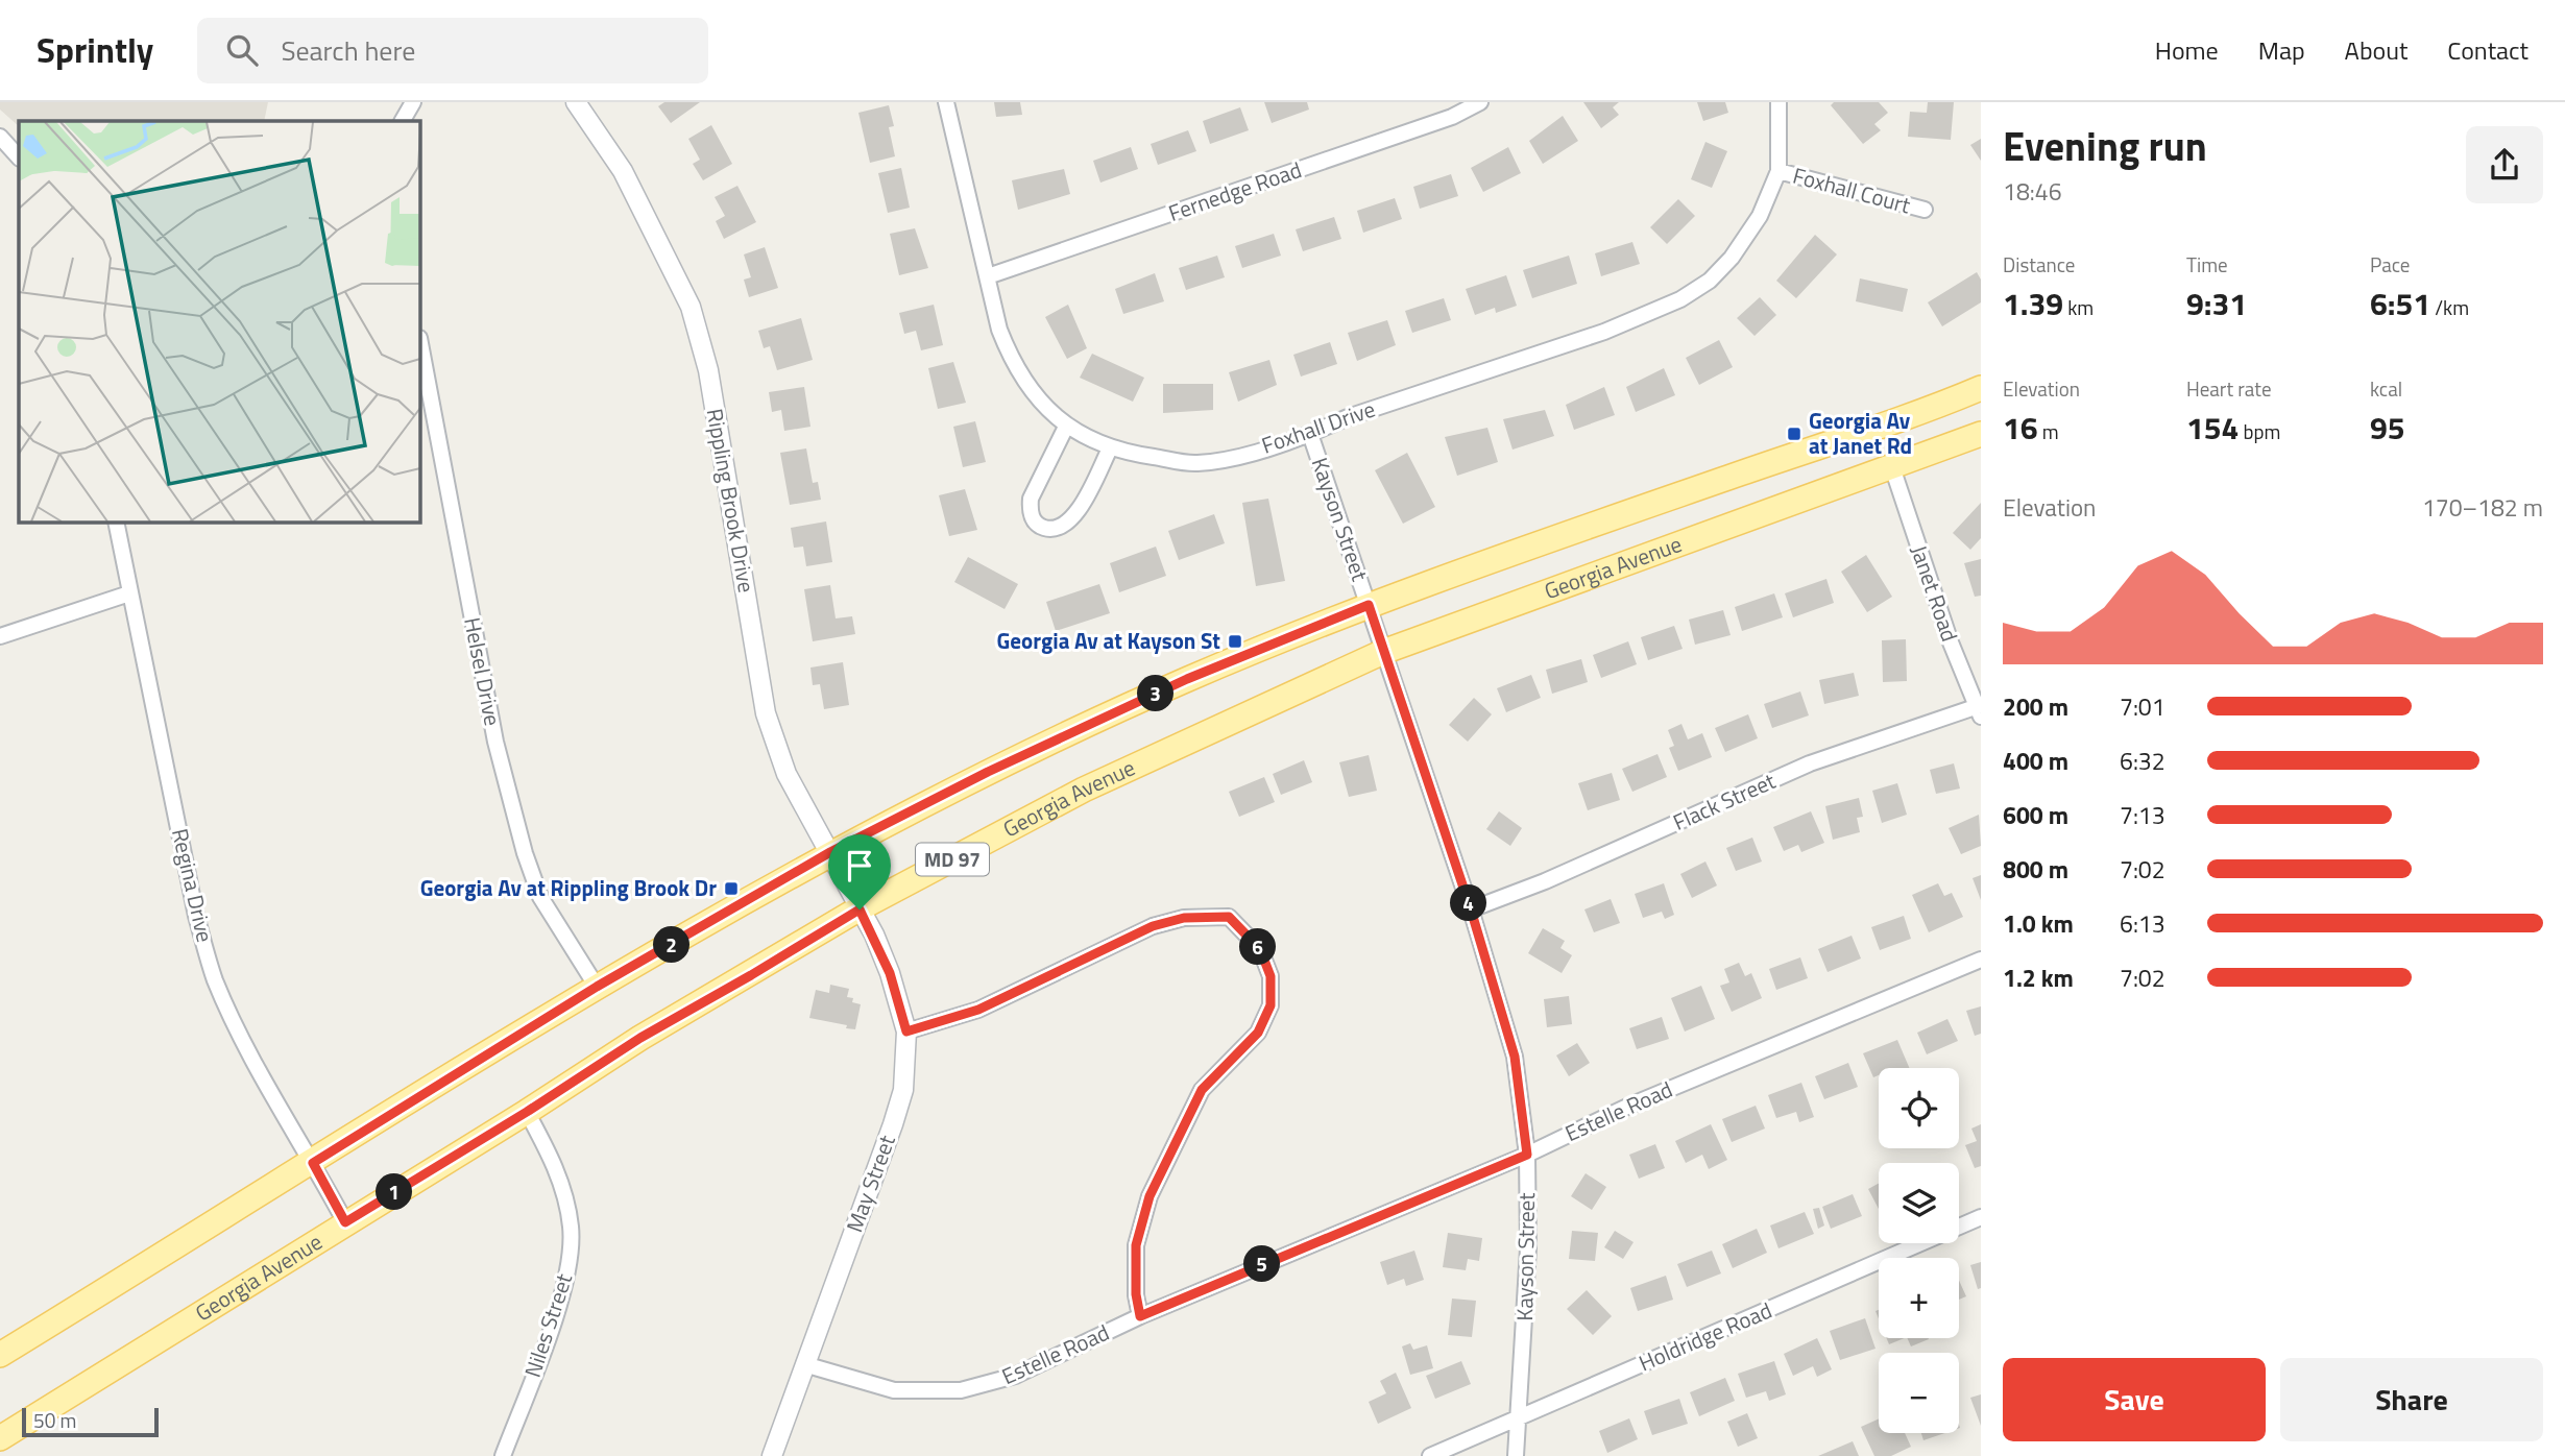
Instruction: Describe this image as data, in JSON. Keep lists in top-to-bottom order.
{
  "streets": {
    "main road": ["Georgia Avenue", "MD 97"],
    "street": [
      "Foxhall Court",
      "Fernedge Road",
      "Foxhall Drive",
      "Rippling Brook Drive",
      "Kayson Street",
      "Janet Road",
      "Helsel Drive",
      "Flack Street",
      "Regina Drive",
      "Estelle Road",
      "May Street",
      "Niles Street",
      "Holdridge Road"
    ]
  },
  "crossings": [
    ["Foxhall Court", "Foxhall Drive"],
    ["Fernedge Road", "Foxhall Drive"],
    ["Foxhall Drive", "Kayson Street"],
    ["Rippling Brook Drive", "Georgia Avenue"],
    ["Rippling Brook Drive", "MD 97"],
    ["Rippling Brook Drive", "May Street"],
    ["Kayson Street", "Georgia Avenue"],
    ["Kayson Street", "Flack Street"],
    ["Kayson Street", "MD 97"],
    ["Kayson Street", "Estelle Road"],
    ["Kayson Street", "Holdridge Road"],
    ["Georgia Avenue", "Janet Road"],
    ["Georgia Avenue", "Regina Drive"],
    ["Georgia Avenue", "May Street"],
    ["Georgia Avenue", "Niles Street"],
    ["Janet Road", "Flack Street"],
    ["Helsel Drive", "MD 97"],
    ["MD 97", "Regina Drive"],
    ["Estelle Road", "May Street"]
  ],
  "places": {
    "transit": ["Georgia Av at Janet Rd", "Georgia Av at Kayson St", "Georgia Av at Rippling Brook Dr"]
  },
  "scale_bar": "50 m",
  "page": {
    "header": "Sprintly",
    "search": "Search here",
    "nav": [
      "Home",
      "Map",
      "About",
      "Contact"
    ],
    "heading": ["Evening run", "18:46"],
    "stats": [
      ["Distance", "1.39 km"],
      ["Time", "9:31"],
      ["Pace", "6:51 /km"],
      ["Elevation", "16 m"],
      ["Heart rate", "154 bpm"],
      ["kcal", "95"]
    ],
    "chart": ["Elevation", "170–182 m"],
    "pins": [
      "3",
      "4",
      "2",
      "6",
      "1",
      "5"
    ],
    "list": [
      {
        "name": "200 m",
        "note": "7:01"
      },
      {
        "name": "400 m",
        "note": "6:32"
      },
      {
        "name": "600 m",
        "note": "7:13"
      },
      {
        "name": "800 m",
        "note": "7:02"
      },
      {
        "name": "1.0 km",
        "note": "6:13"
      },
      {
        "name": "1.2 km",
        "note": "7:02"
      }
    ],
    "map_buttons": ["+", "−"],
    "buttons": ["Save", "Share"],
    "scale": "50 m"
  }
}
